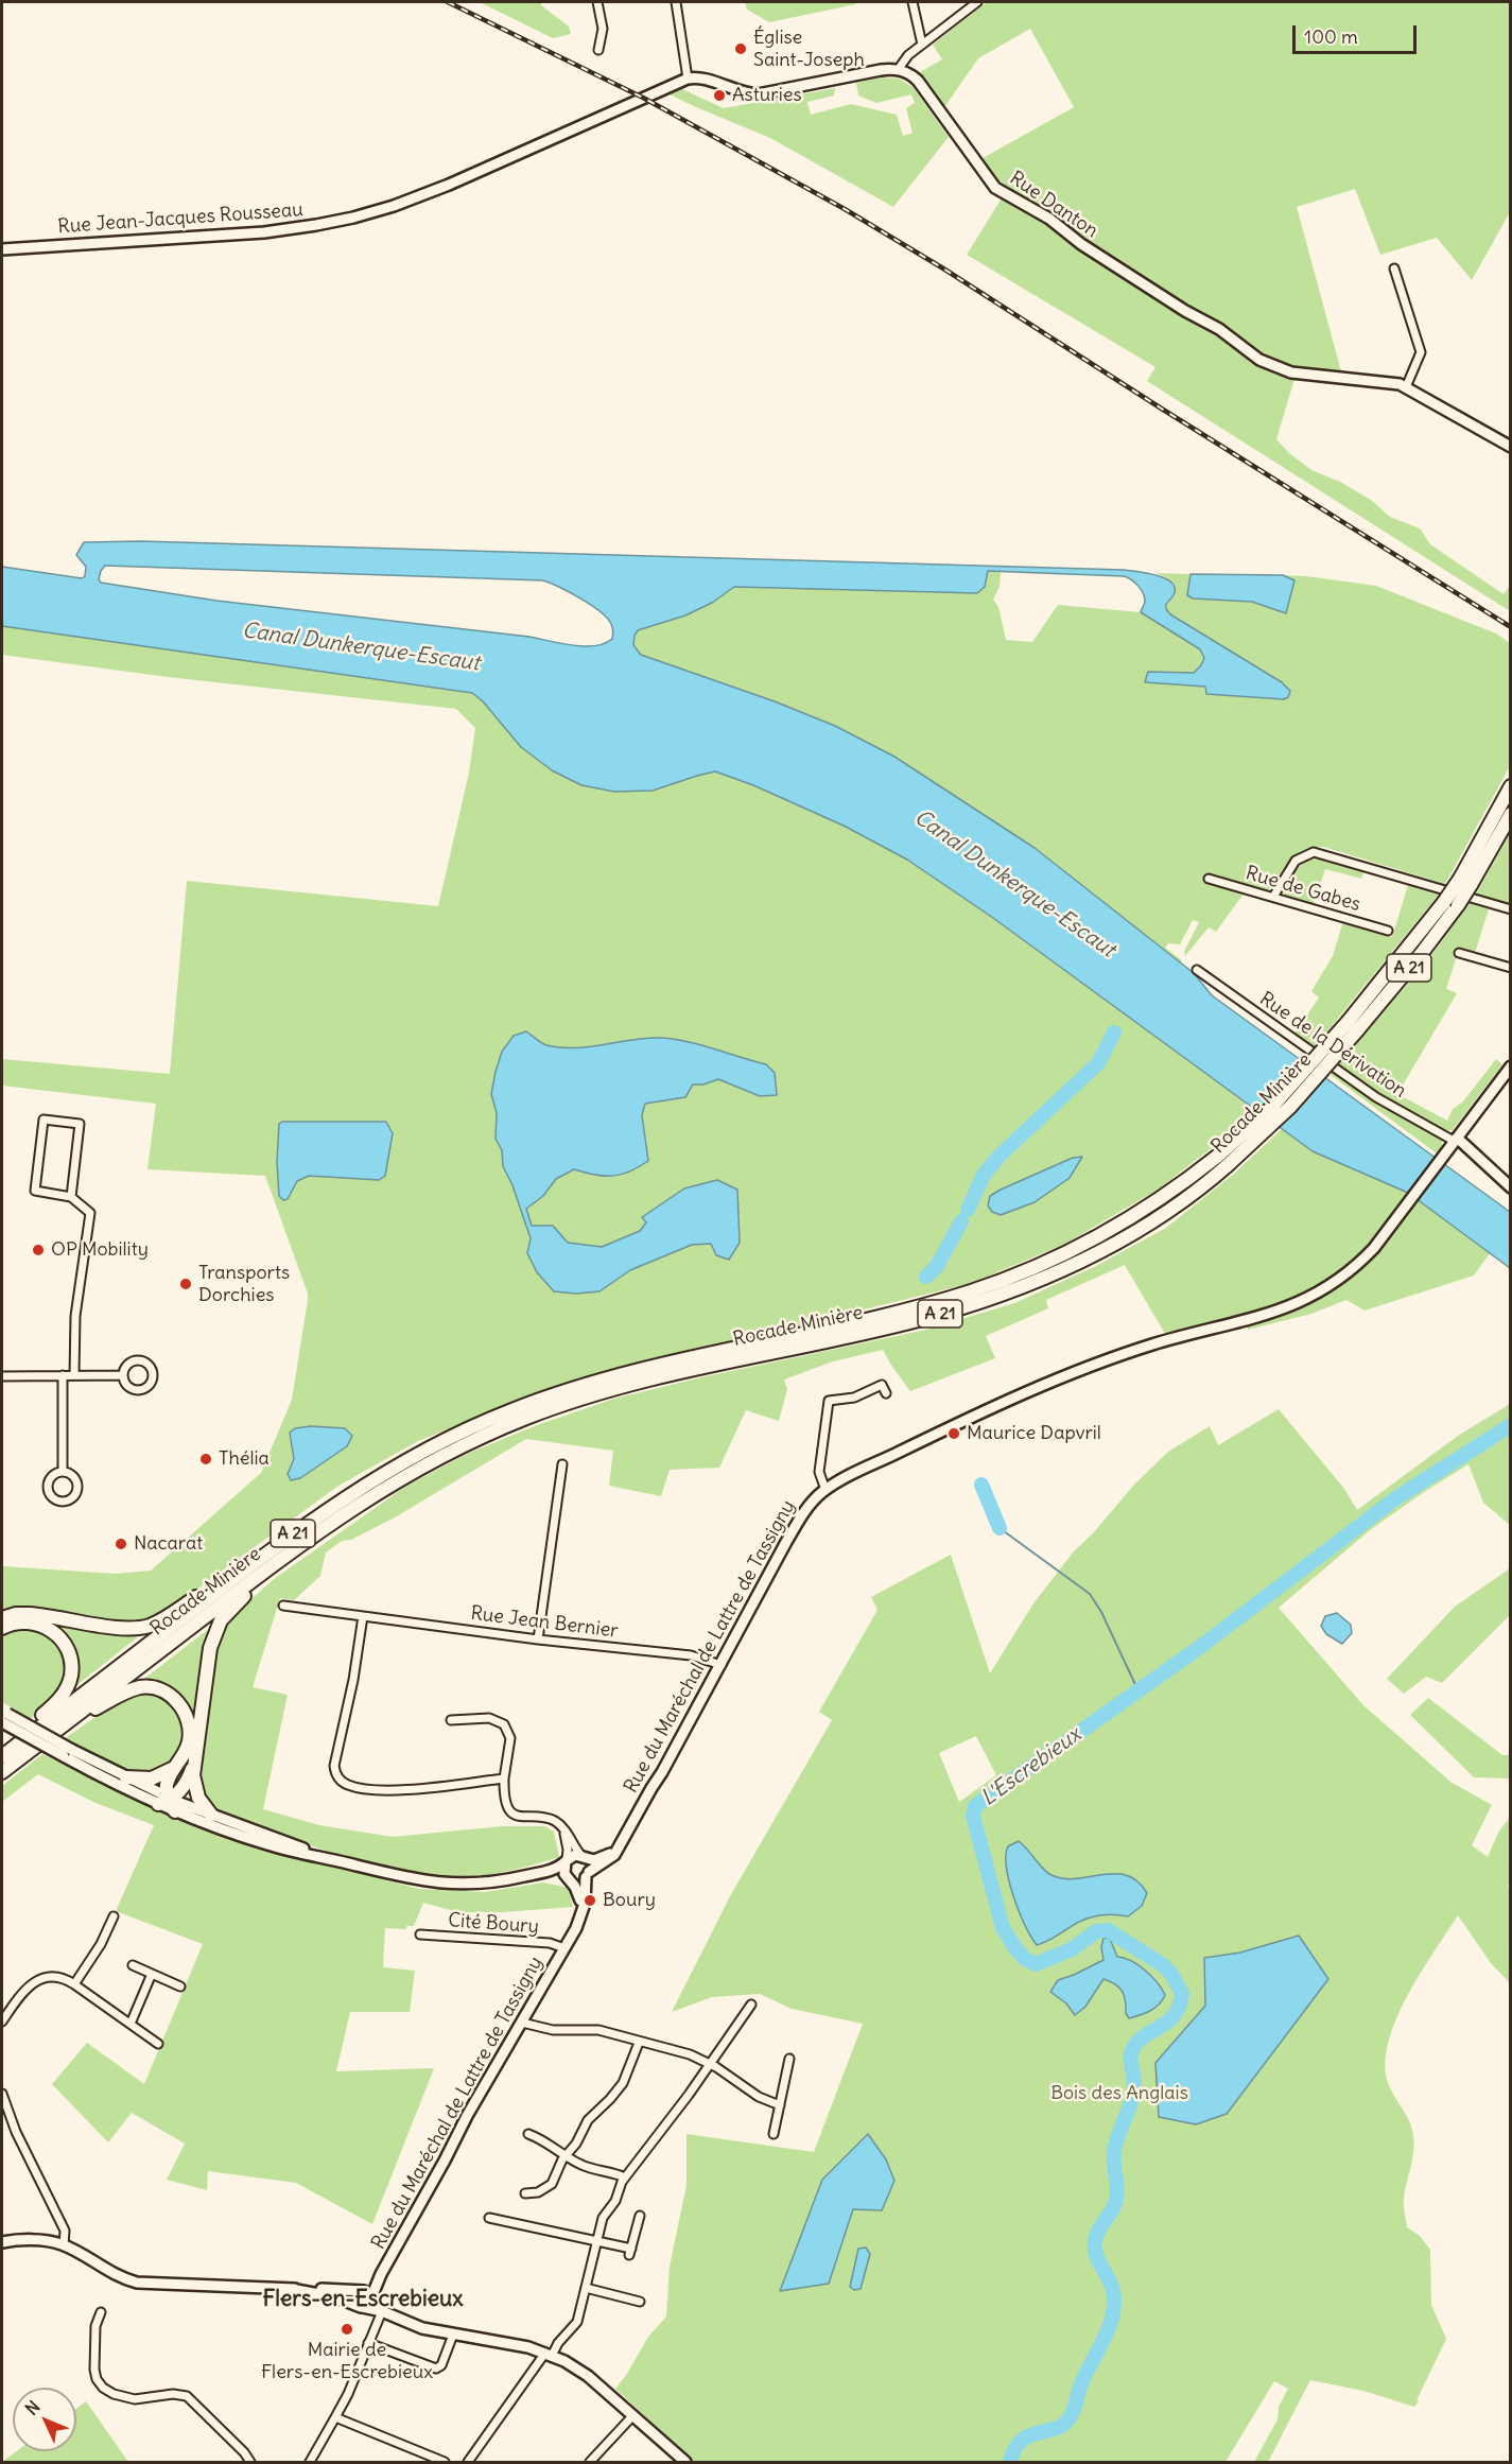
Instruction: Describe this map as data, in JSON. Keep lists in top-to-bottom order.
{
  "streets": {
    "highway": ["A 21", "Rocade Minière"],
    "street": [
      "Rue Danton",
      "Rue Jean-Jacques Rousseau",
      "Rue de Gabes",
      "Rue de la Dérivation",
      "Rue Jean Bernier",
      "Rue du Maréchal de Lattre de Tassigny",
      "Cité Boury"
    ]
  },
  "crossings": [
    ["Rue de la Dérivation", "Rue du Maréchal de Lattre de Tassigny"],
    ["Rue Jean Bernier", "Rue du Maréchal de Lattre de Tassigny"],
    ["Rue du Maréchal de Lattre de Tassigny", "Cité Boury"]
  ],
  "districts": ["Flers-en-Escrebieux"],
  "water": ["Canal Dunkerque-Escaut", "L'Escrebieux"],
  "parks": ["Bois des Anglais"],
  "places": [
    "Église Saint-Joseph",
    "Asturies",
    "OP Mobility",
    "Transports Dorchies",
    "Maurice Dapvril",
    "Thélia",
    "Nacarat",
    "Boury",
    "Mairie de Flers-en-Escrebieux"
  ],
  "scale_bar": "100 m",
  "north": "top left"
}
